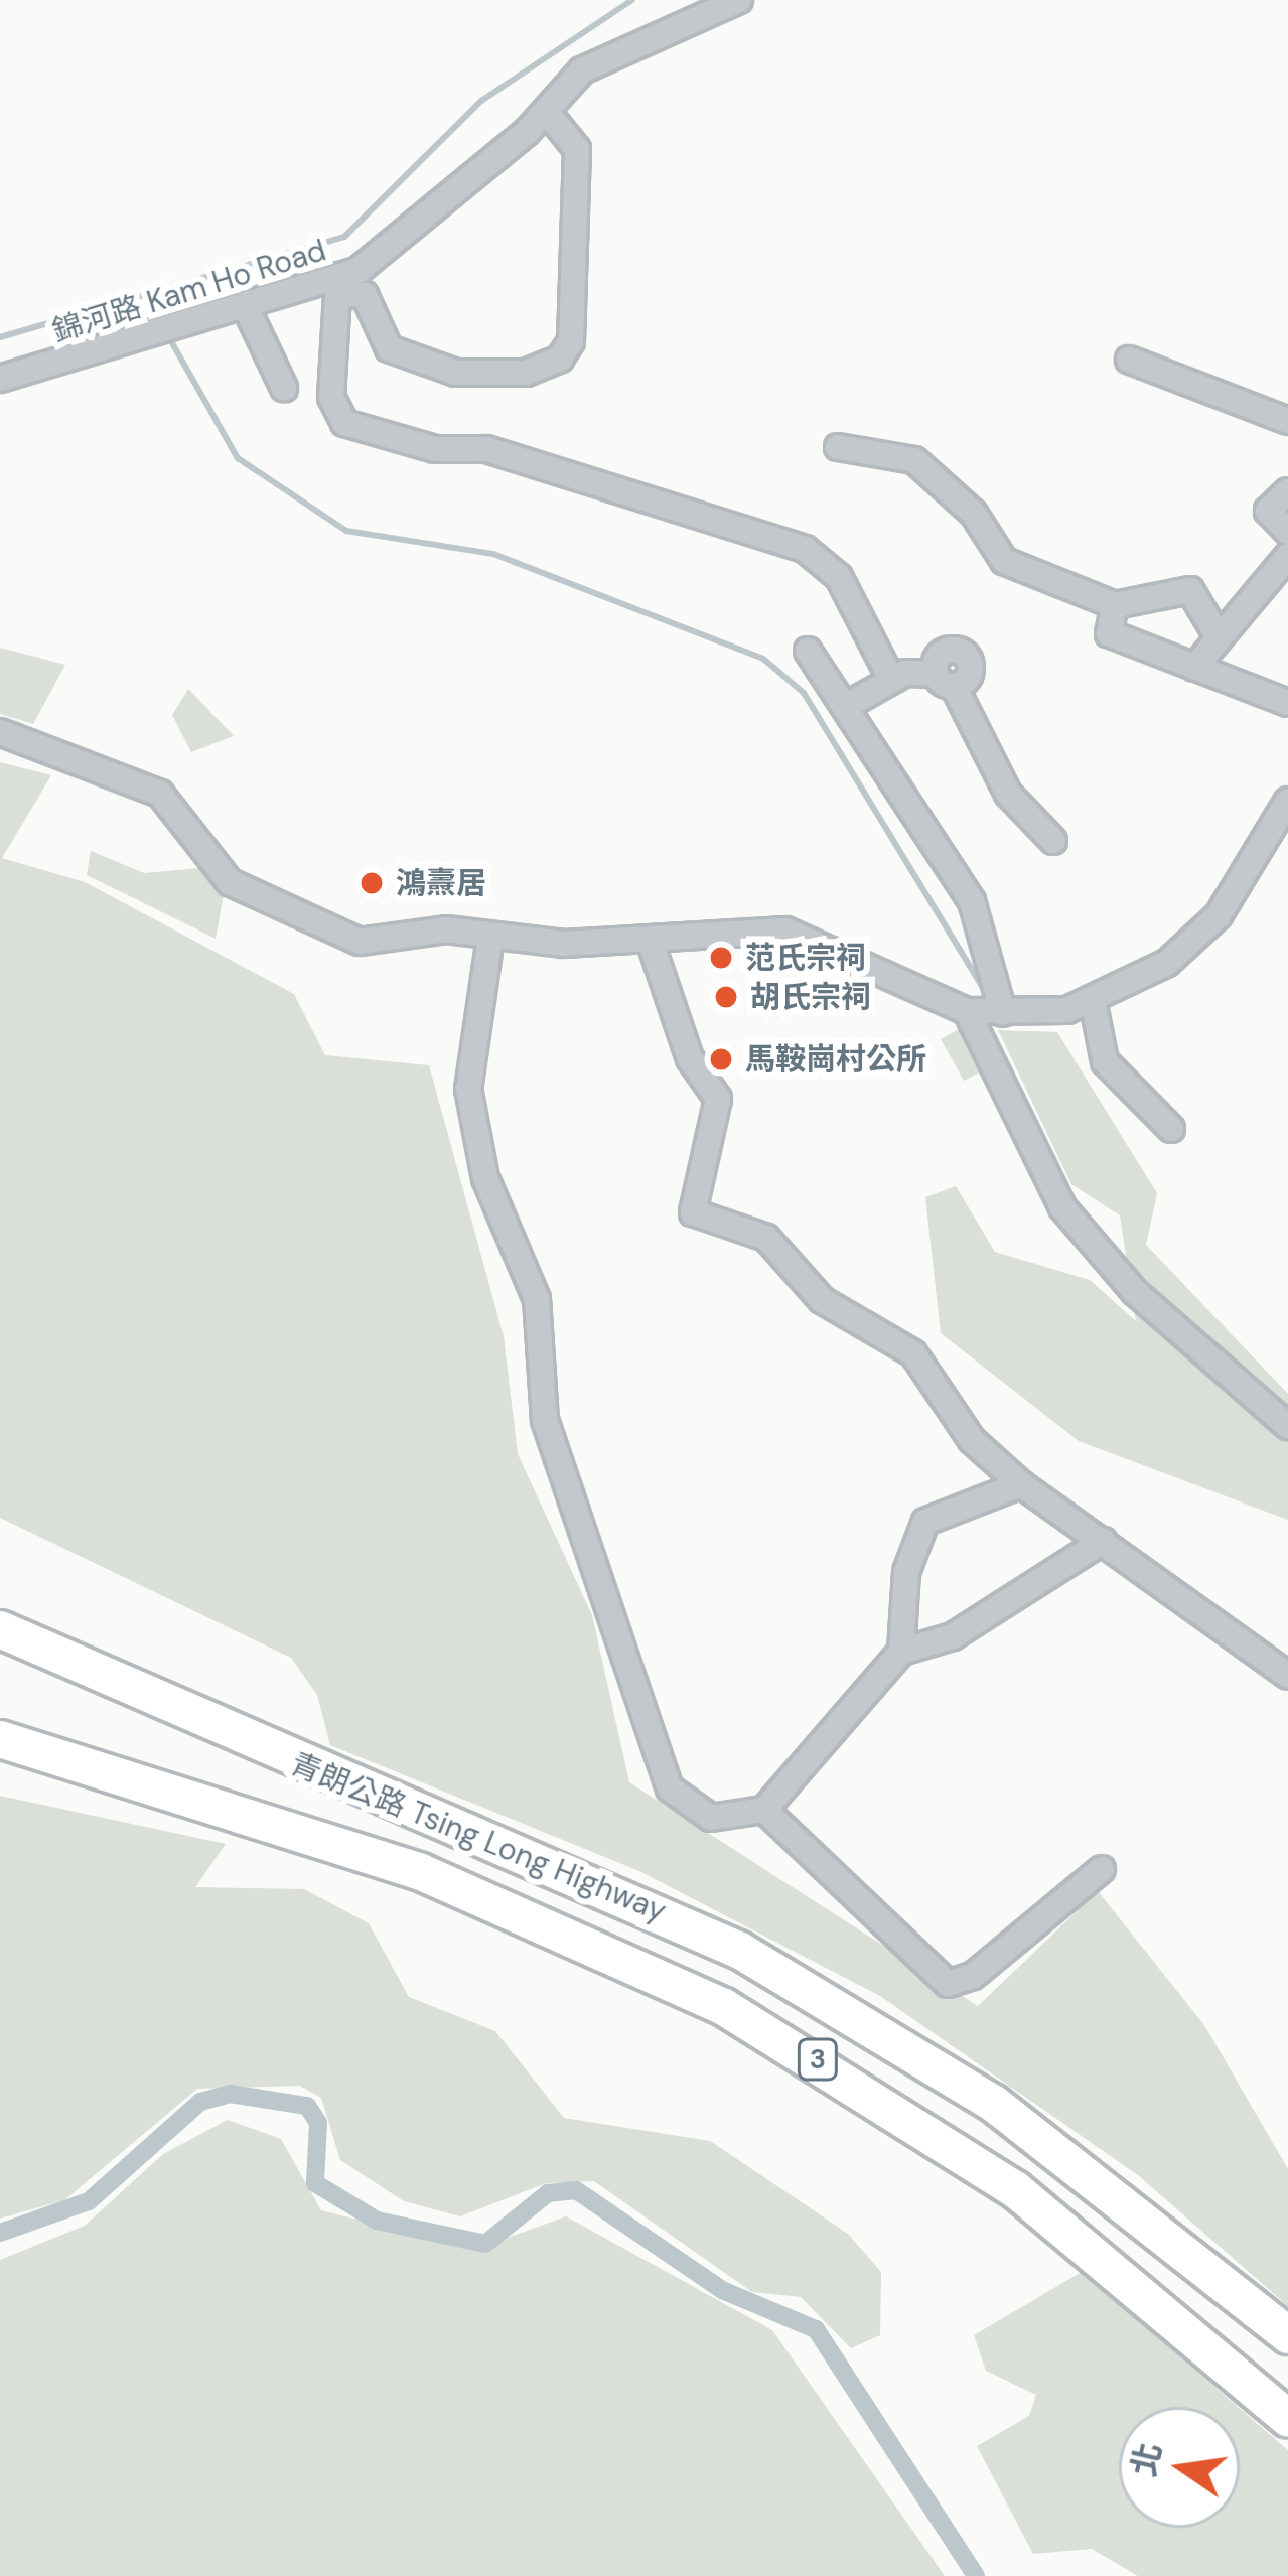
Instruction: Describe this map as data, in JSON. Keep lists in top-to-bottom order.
{
  "streets": {
    "highway": ["青朗公路 Tsing Long Highway", "3"],
    "street": ["錦河路 Kam Ho Road"]
  },
  "places": [
    "鴻燾居",
    "范氏宗祠",
    "胡氏宗祠",
    "馬鞍崗村公所"
  ],
  "north": "left"
}
